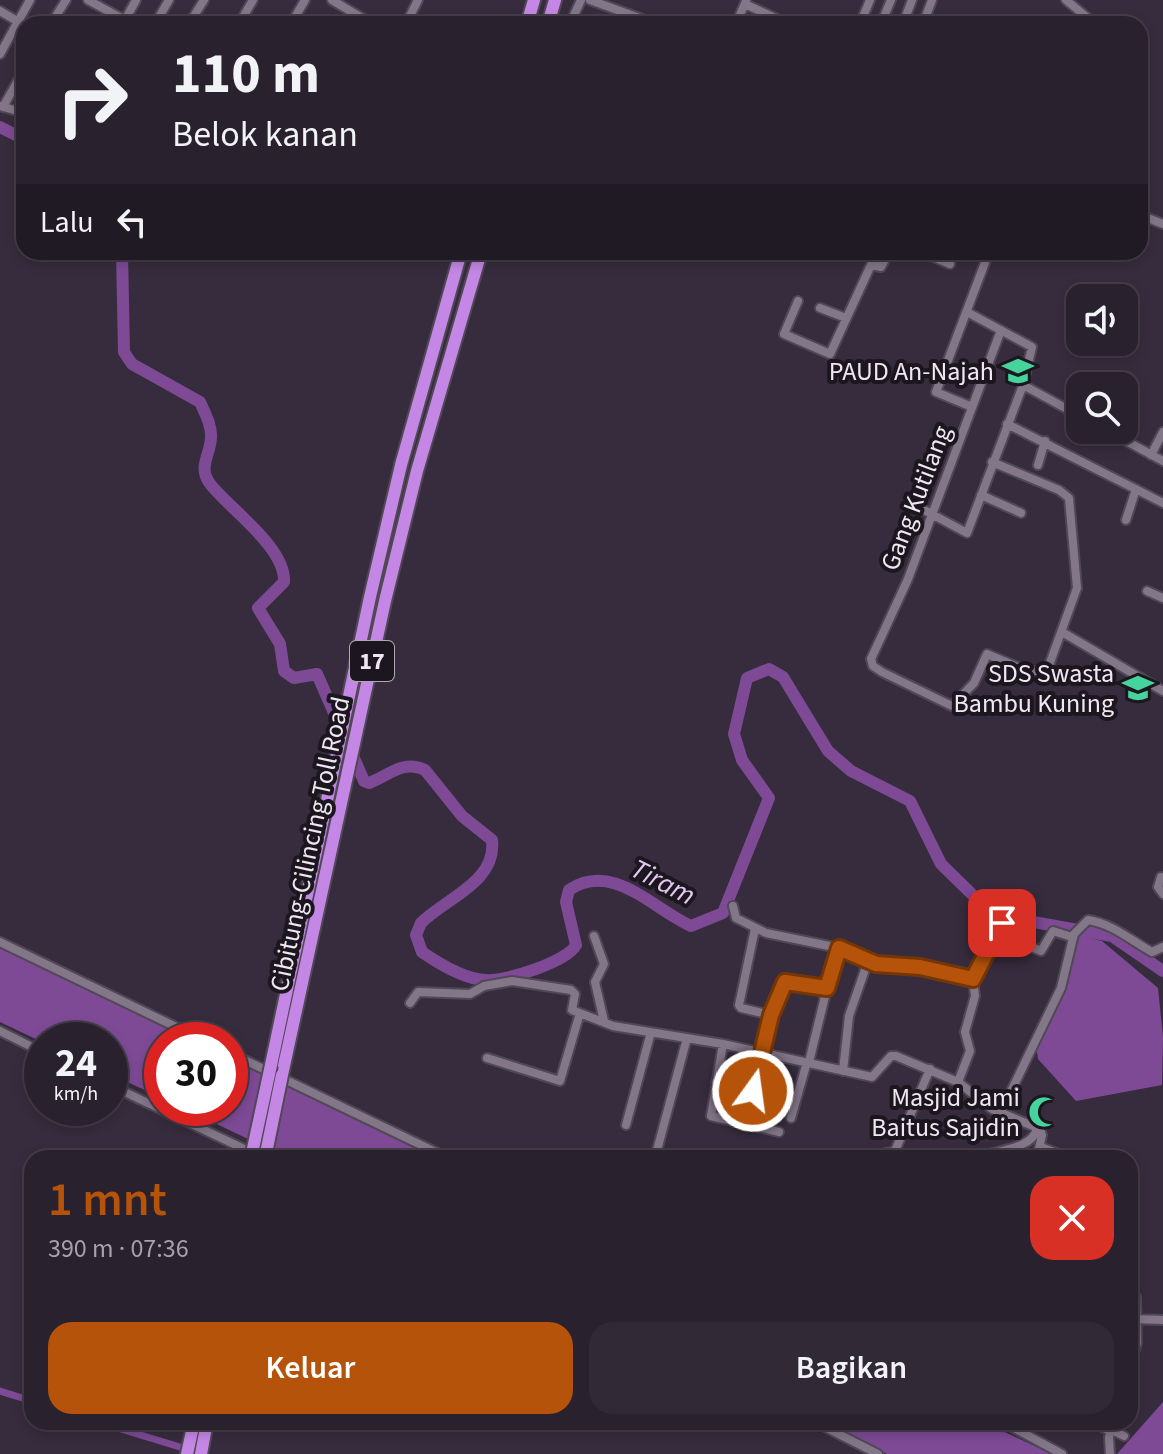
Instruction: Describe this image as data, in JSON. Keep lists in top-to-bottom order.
{
  "streets": {
    "highway": ["17"],
    "street": ["Gang Kutilang"]
  },
  "water": ["Tiram"],
  "places": {
    "school or university": ["PAUD An-Najah", "SDS Swasta Bambu Kuning"],
    "mosque": ["Masjid Jami Baitus Sajidin"]
  },
  "page": {
    "turn": ["110 m", "Belok kanan"],
    "then": "Lalu",
    "speed": "24 km/h",
    "limit": "30",
    "heading": ["1 mnt", "390 m · 07:36"],
    "buttons": ["Keluar", "Bagikan"]
  }
}
